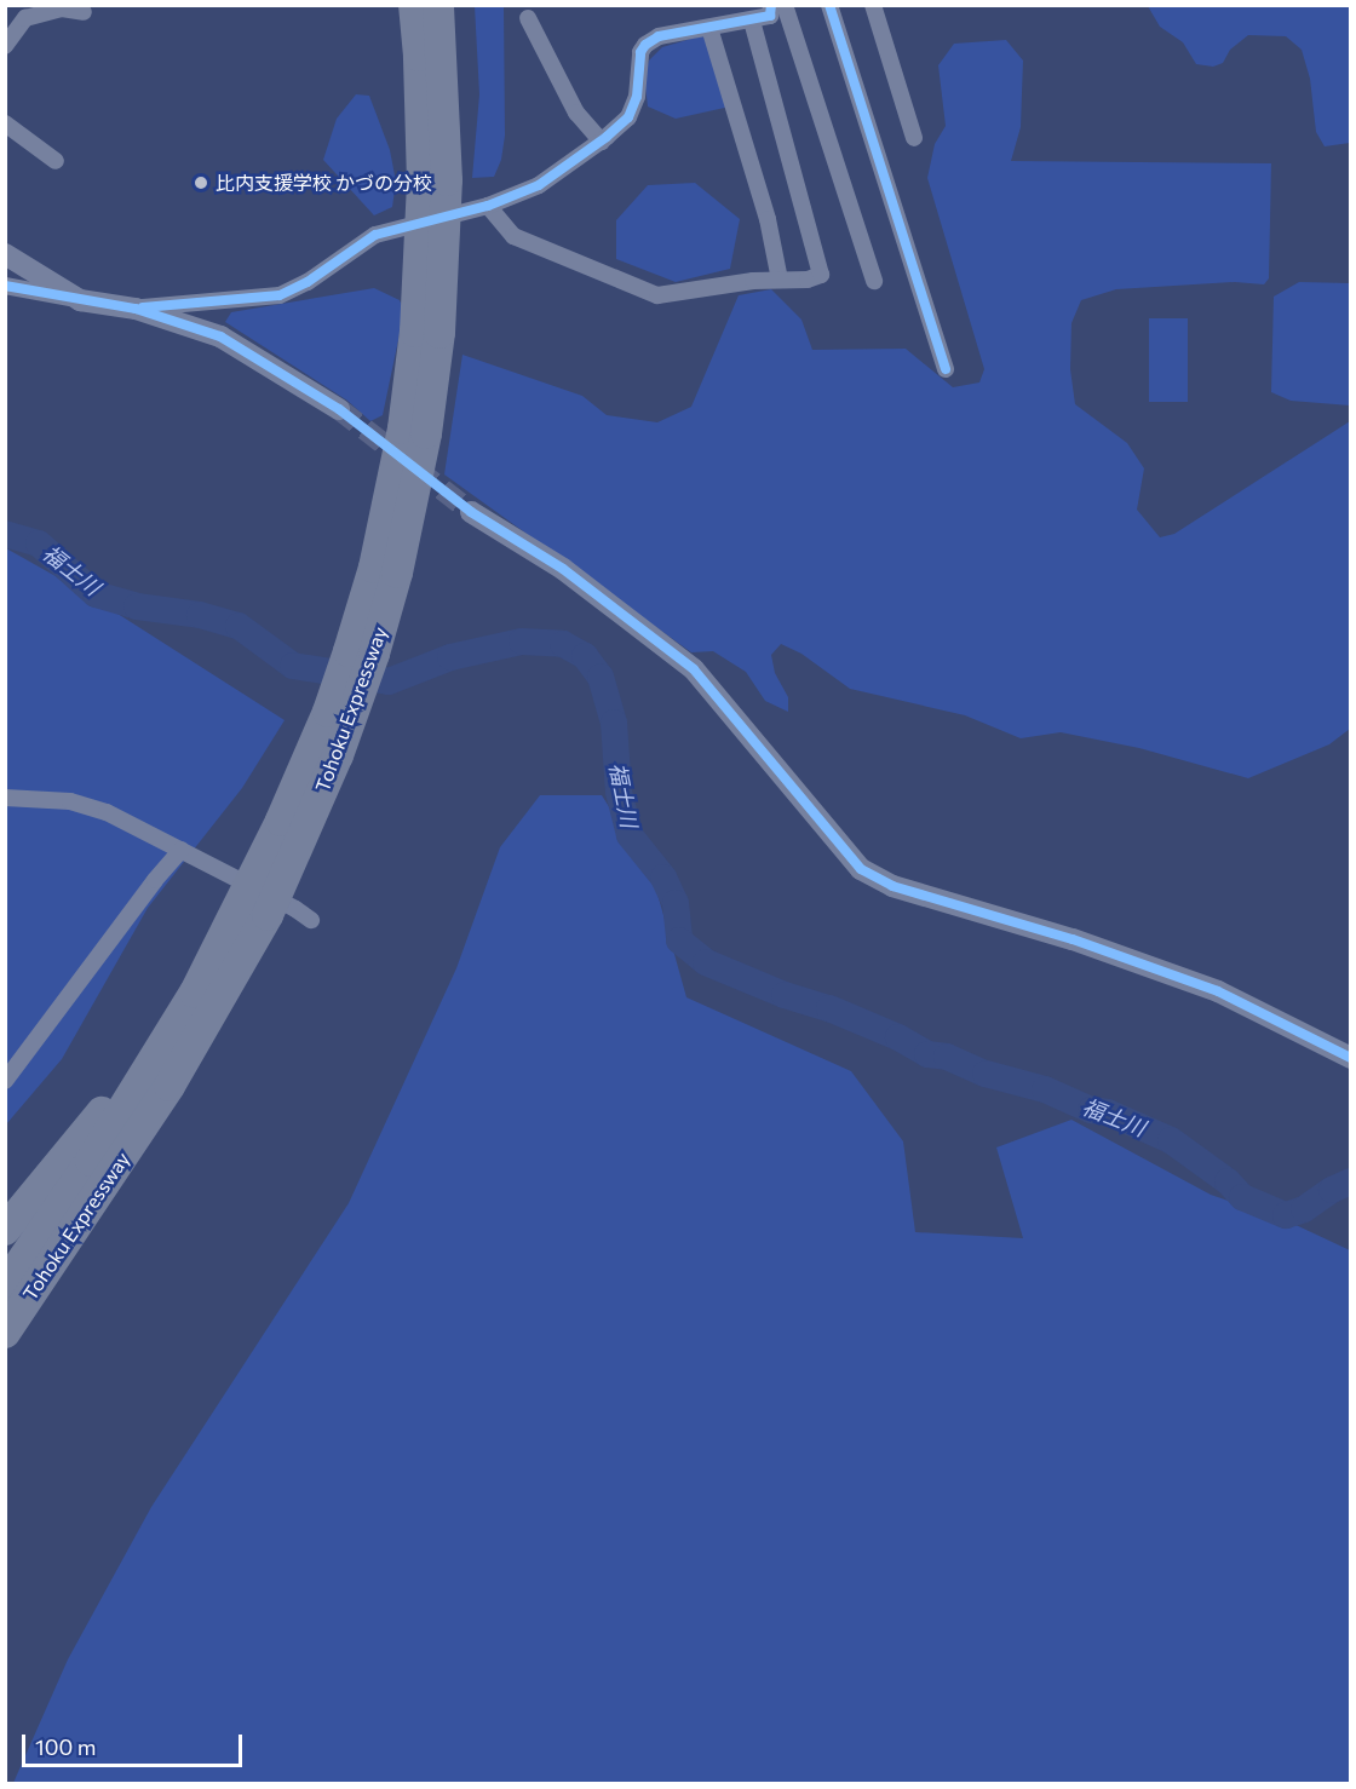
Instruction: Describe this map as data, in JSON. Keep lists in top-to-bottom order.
{
  "streets": {
    "highway": ["Tohoku Expressway"]
  },
  "water": ["福士川"],
  "places": ["比内支援学校 かづの分校"],
  "scale_bar": "100 m"
}
